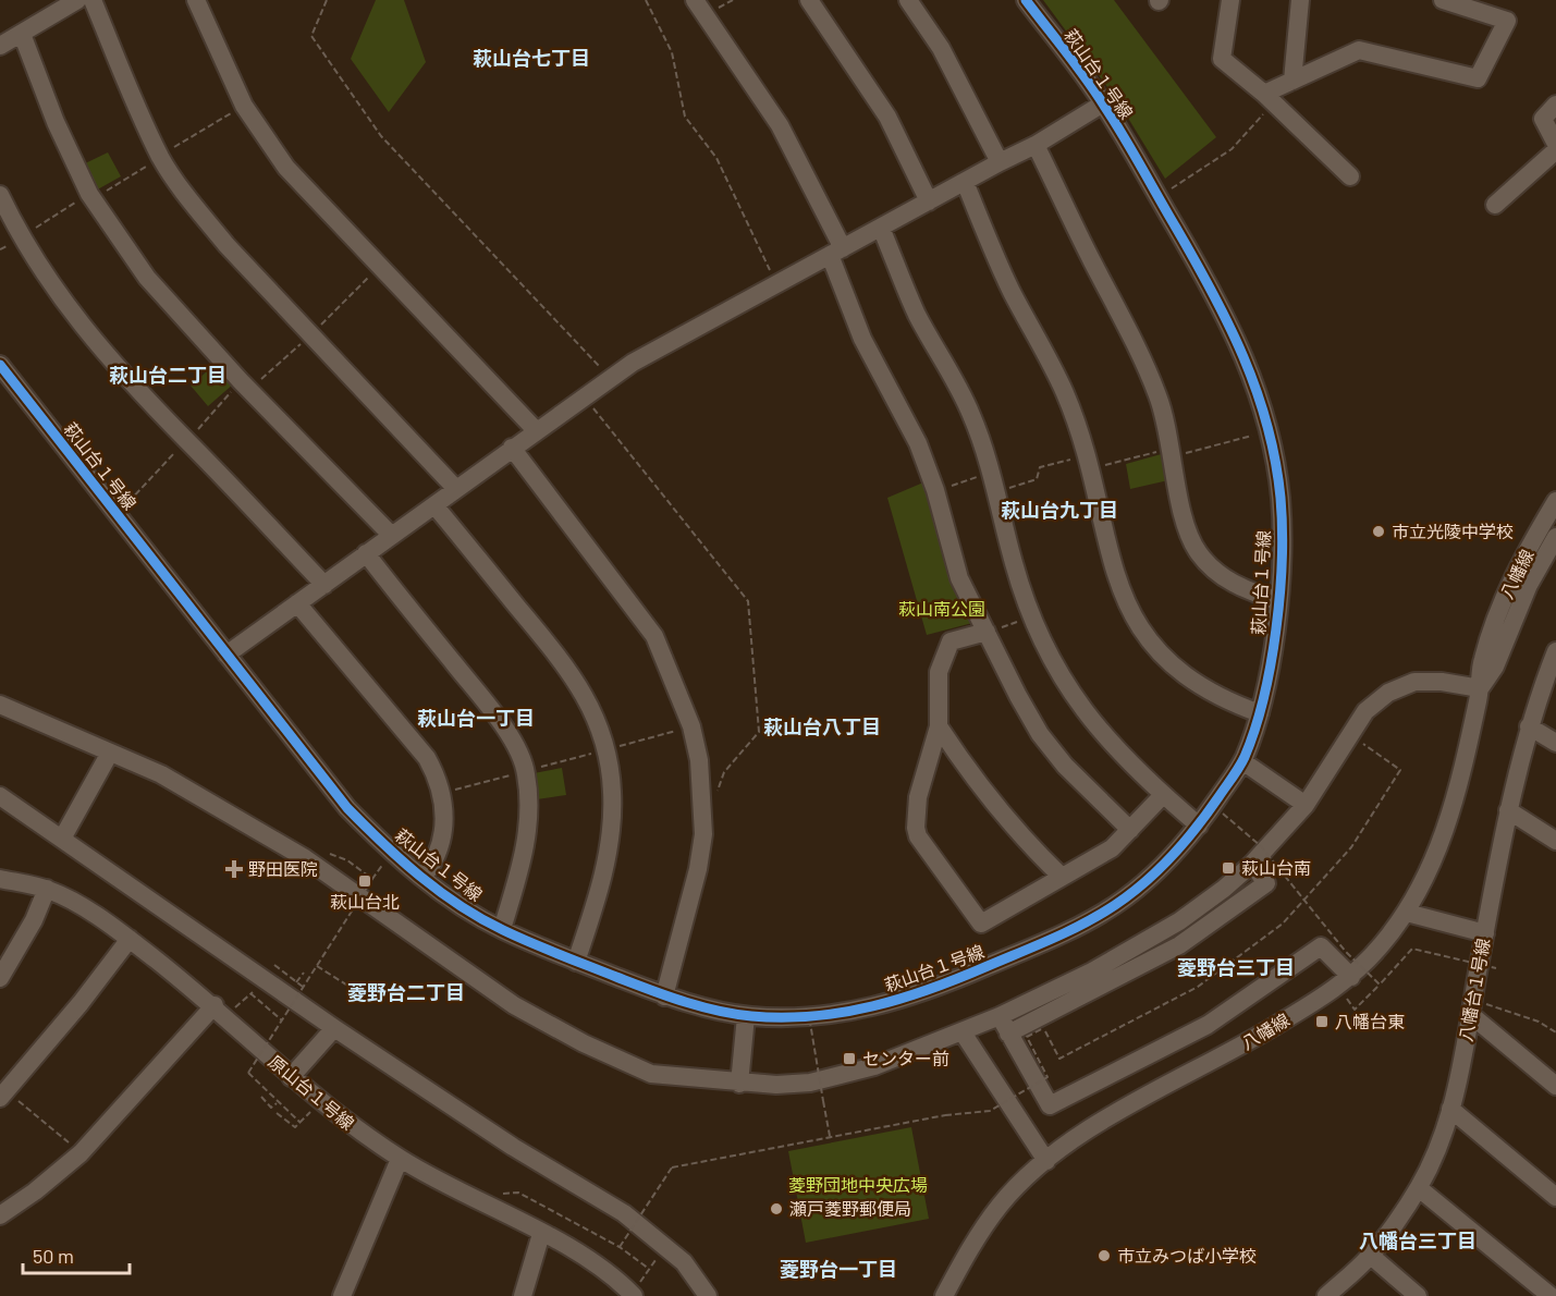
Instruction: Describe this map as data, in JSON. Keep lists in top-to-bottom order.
{
  "streets": {
    "street": [
      "萩山台１号線",
      "八幡線",
      "八幡台１号線",
      "原山台１号線"
    ]
  },
  "districts": [
    "萩山台七丁目",
    "萩山台二丁目",
    "萩山台九丁目",
    "萩山台一丁目",
    "萩山台八丁目",
    "菱野台三丁目",
    "菱野台二丁目",
    "八幡台三丁目",
    "菱野台一丁目"
  ],
  "parks": ["萩山南公園", "菱野団地中央広場"],
  "places": {
    "other": ["市立光陵中学校", "瀬戸菱野郵便局", "市立みつば小学校"],
    "transit": [
      "萩山台南",
      "萩山台北",
      "八幡台東",
      "センター前"
    ],
    "health": ["野田医院"]
  },
  "scale_bar": "50 m"
}
